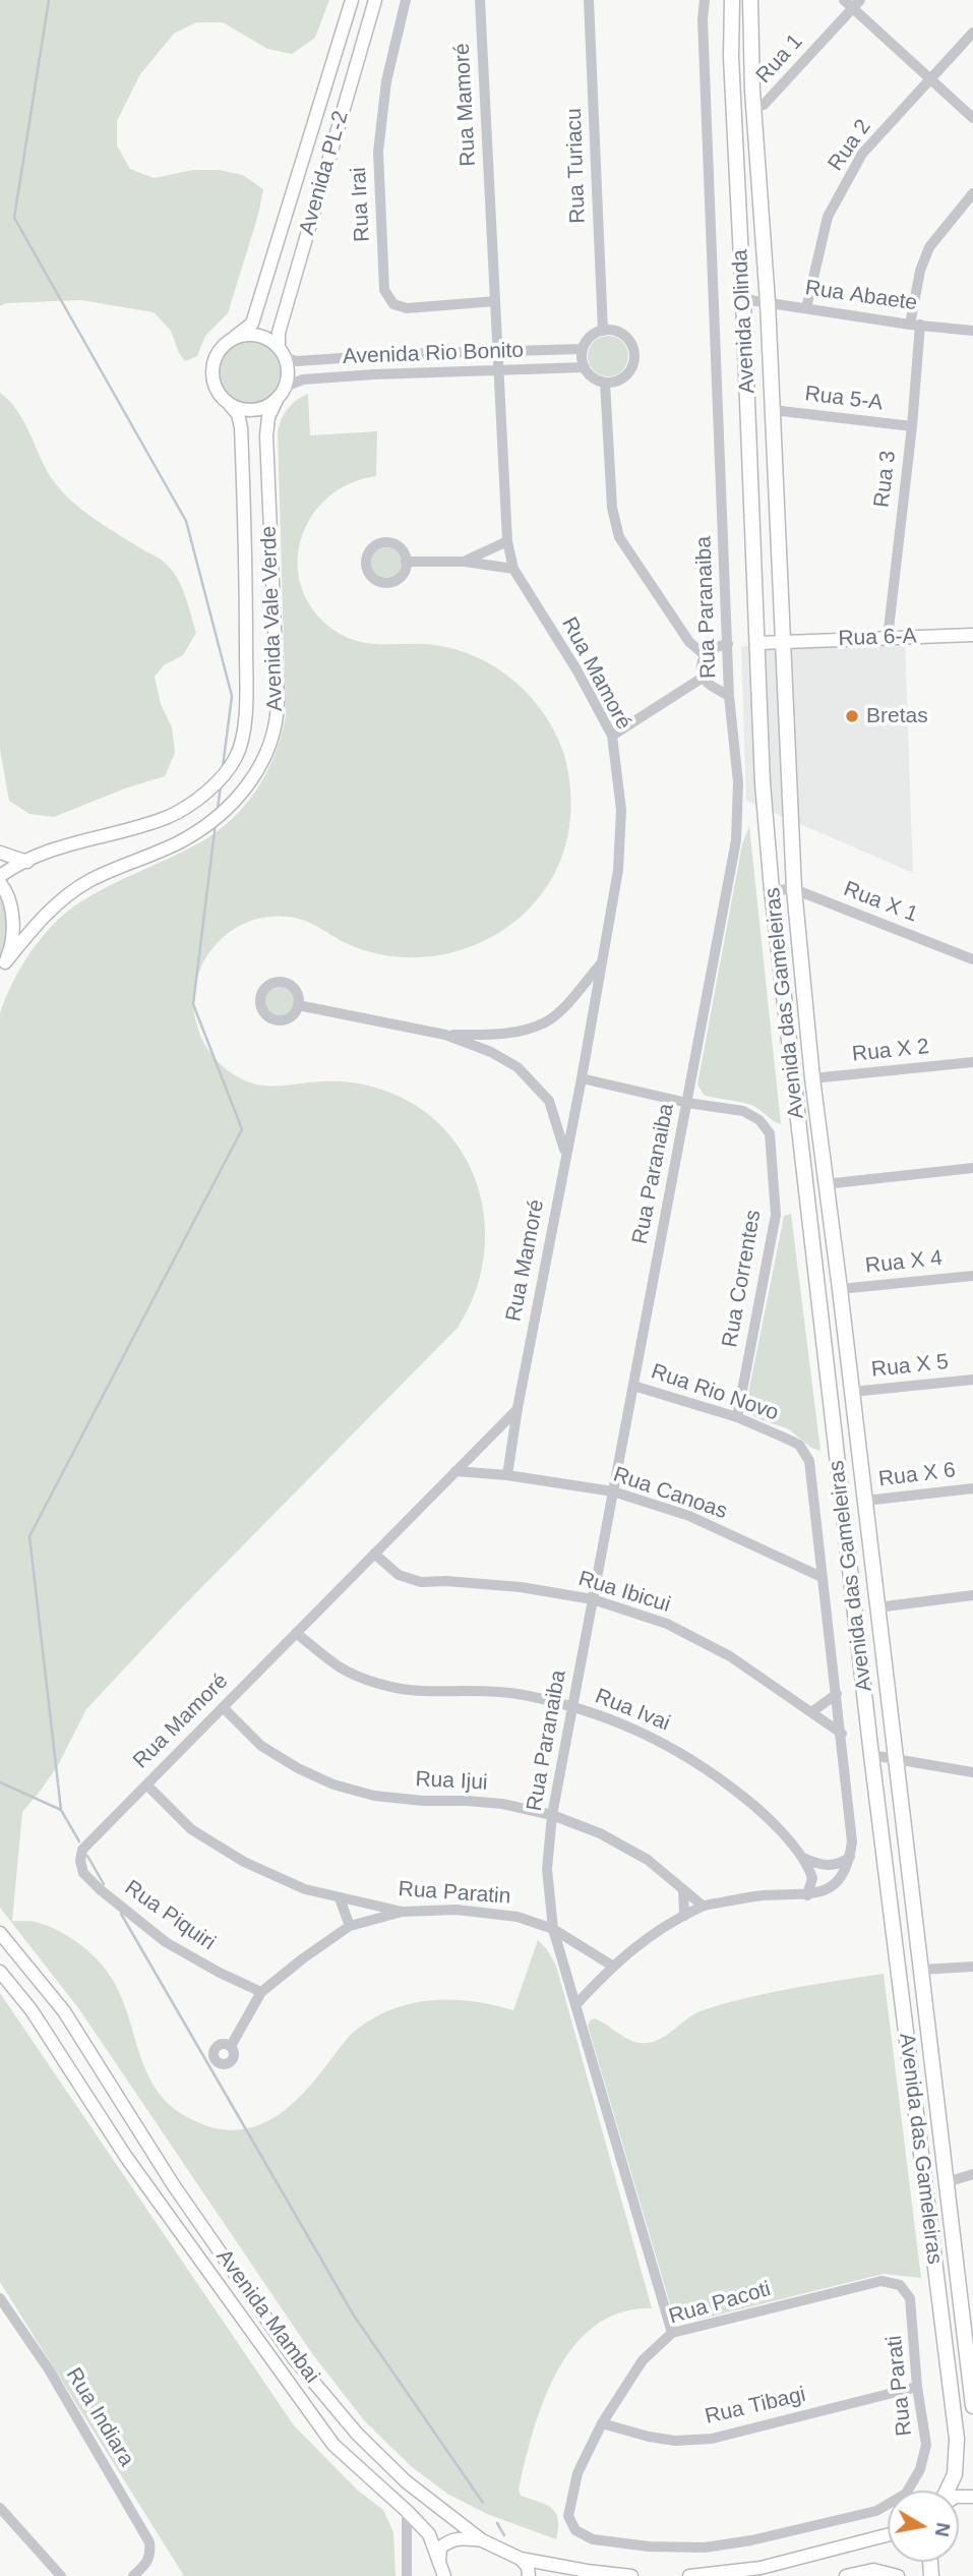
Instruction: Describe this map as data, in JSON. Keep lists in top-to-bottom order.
{
  "streets": {
    "main road": ["Avenida Olinda", "Avenida das Gameleiras"],
    "street": [
      "Rua 1",
      "Rua Mamoré",
      "Rua 2",
      "Rua Turiacu",
      "Avenida PL-2",
      "Rua Irai",
      "Rua Abaete",
      "Avenida Rio Bonito",
      "Rua 5-A",
      "Rua 3",
      "Rua Paranaiba",
      "Avenida Vale Verde",
      "Rua 6-A",
      "Rua X 1",
      "Rua X 2",
      "Rua X 4",
      "Rua Correntes",
      "Rua X 5",
      "Rua Rio Novo",
      "Rua X 6",
      "Rua Canoas",
      "Rua Ibicui",
      "Rua Ivai",
      "Rua Ijui",
      "Rua Paratin",
      "Rua Piquiri",
      "Rua Pacoti",
      "Avenida Mambai",
      "Rua Parati",
      "Rua Tibagi",
      "Rua Indiara"
    ]
  },
  "crossings": [
    ["Rua 1", "Avenida Olinda"],
    ["Rua Mamoré", "Rua Irai"],
    ["Rua Mamoré", "Avenida Rio Bonito"],
    ["Rua Mamoré", "Rua Correntes"],
    ["Rua Mamoré", "Rua Canoas"],
    ["Rua Mamoré", "Rua Ibicui"],
    ["Rua Mamoré", "Rua Ivai"],
    ["Rua Mamoré", "Rua Ijui"],
    ["Rua Mamoré", "Rua Paratin"],
    ["Rua Mamoré", "Rua Piquiri"],
    ["Rua 2", "Rua Abaete"],
    ["Rua Turiacu", "Avenida Rio Bonito"],
    ["Avenida PL-2", "Avenida Rio Bonito"],
    ["Avenida PL-2", "Avenida Vale Verde"],
    ["Rua Abaete", "Avenida Olinda"],
    ["Rua Abaete", "Rua 3"],
    ["Avenida Olinda", "Rua 5-A"],
    ["Avenida Olinda", "Rua 6-A"],
    ["Avenida Olinda", "Avenida das Gameleiras"],
    ["Avenida Rio Bonito", "Avenida Vale Verde"],
    ["Rua 5-A", "Rua 3"],
    ["Rua 3", "Rua 6-A"],
    ["Rua Paranaiba", "Rua Correntes"],
    ["Rua Paranaiba", "Rua Rio Novo"],
    ["Rua Paranaiba", "Rua Canoas"],
    ["Rua Paranaiba", "Rua Ibicui"],
    ["Rua Paranaiba", "Rua Ivai"],
    ["Rua Paranaiba", "Rua Ijui"],
    ["Rua Paranaiba", "Rua Paratin"],
    ["Rua Paranaiba", "Rua Pacoti"],
    ["Rua 6-A", "Avenida das Gameleiras"],
    ["Rua X 1", "Avenida das Gameleiras"],
    ["Avenida das Gameleiras", "Rua X 2"],
    ["Avenida das Gameleiras", "Rua X 4"],
    ["Avenida das Gameleiras", "Rua X 5"],
    ["Avenida das Gameleiras", "Rua X 6"],
    ["Rua Correntes", "Rua Rio Novo"],
    ["Rua Rio Novo", "Rua Canoas"],
    ["Rua Rio Novo", "Rua Ibicui"],
    ["Rua Pacoti", "Rua Parati"],
    ["Rua Pacoti", "Rua Tibagi"],
    ["Rua Parati", "Rua Tibagi"]
  ],
  "places": ["Bretas"],
  "north": "right"
}
